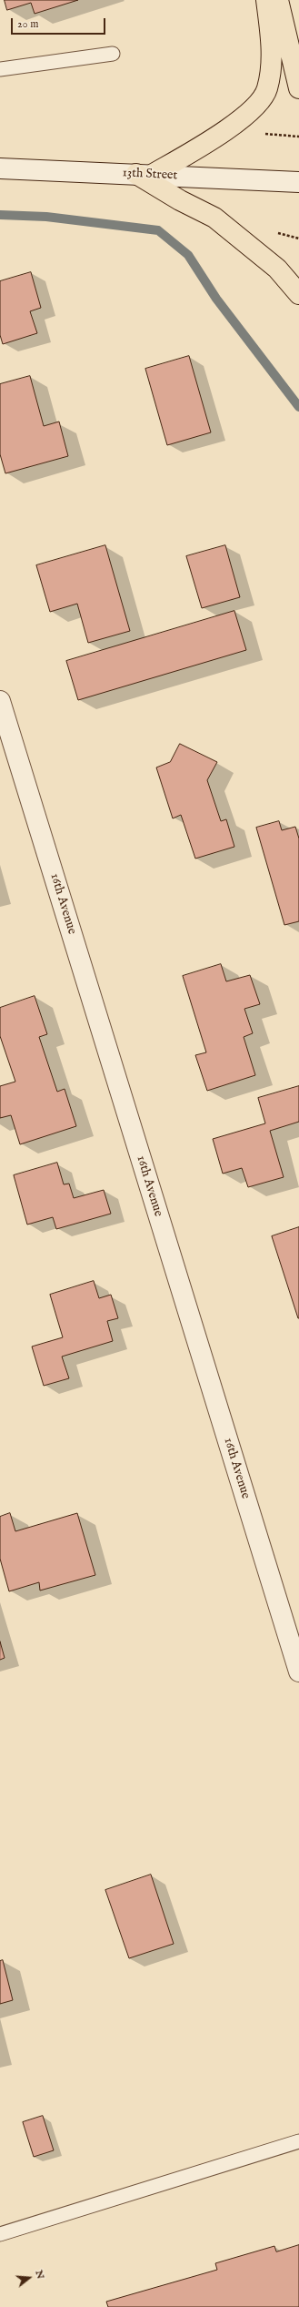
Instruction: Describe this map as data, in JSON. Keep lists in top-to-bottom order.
{
  "streets": {
    "street": ["13th Street", "16th Avenue"]
  },
  "scale_bar": "20 m",
  "north": "right"
}
